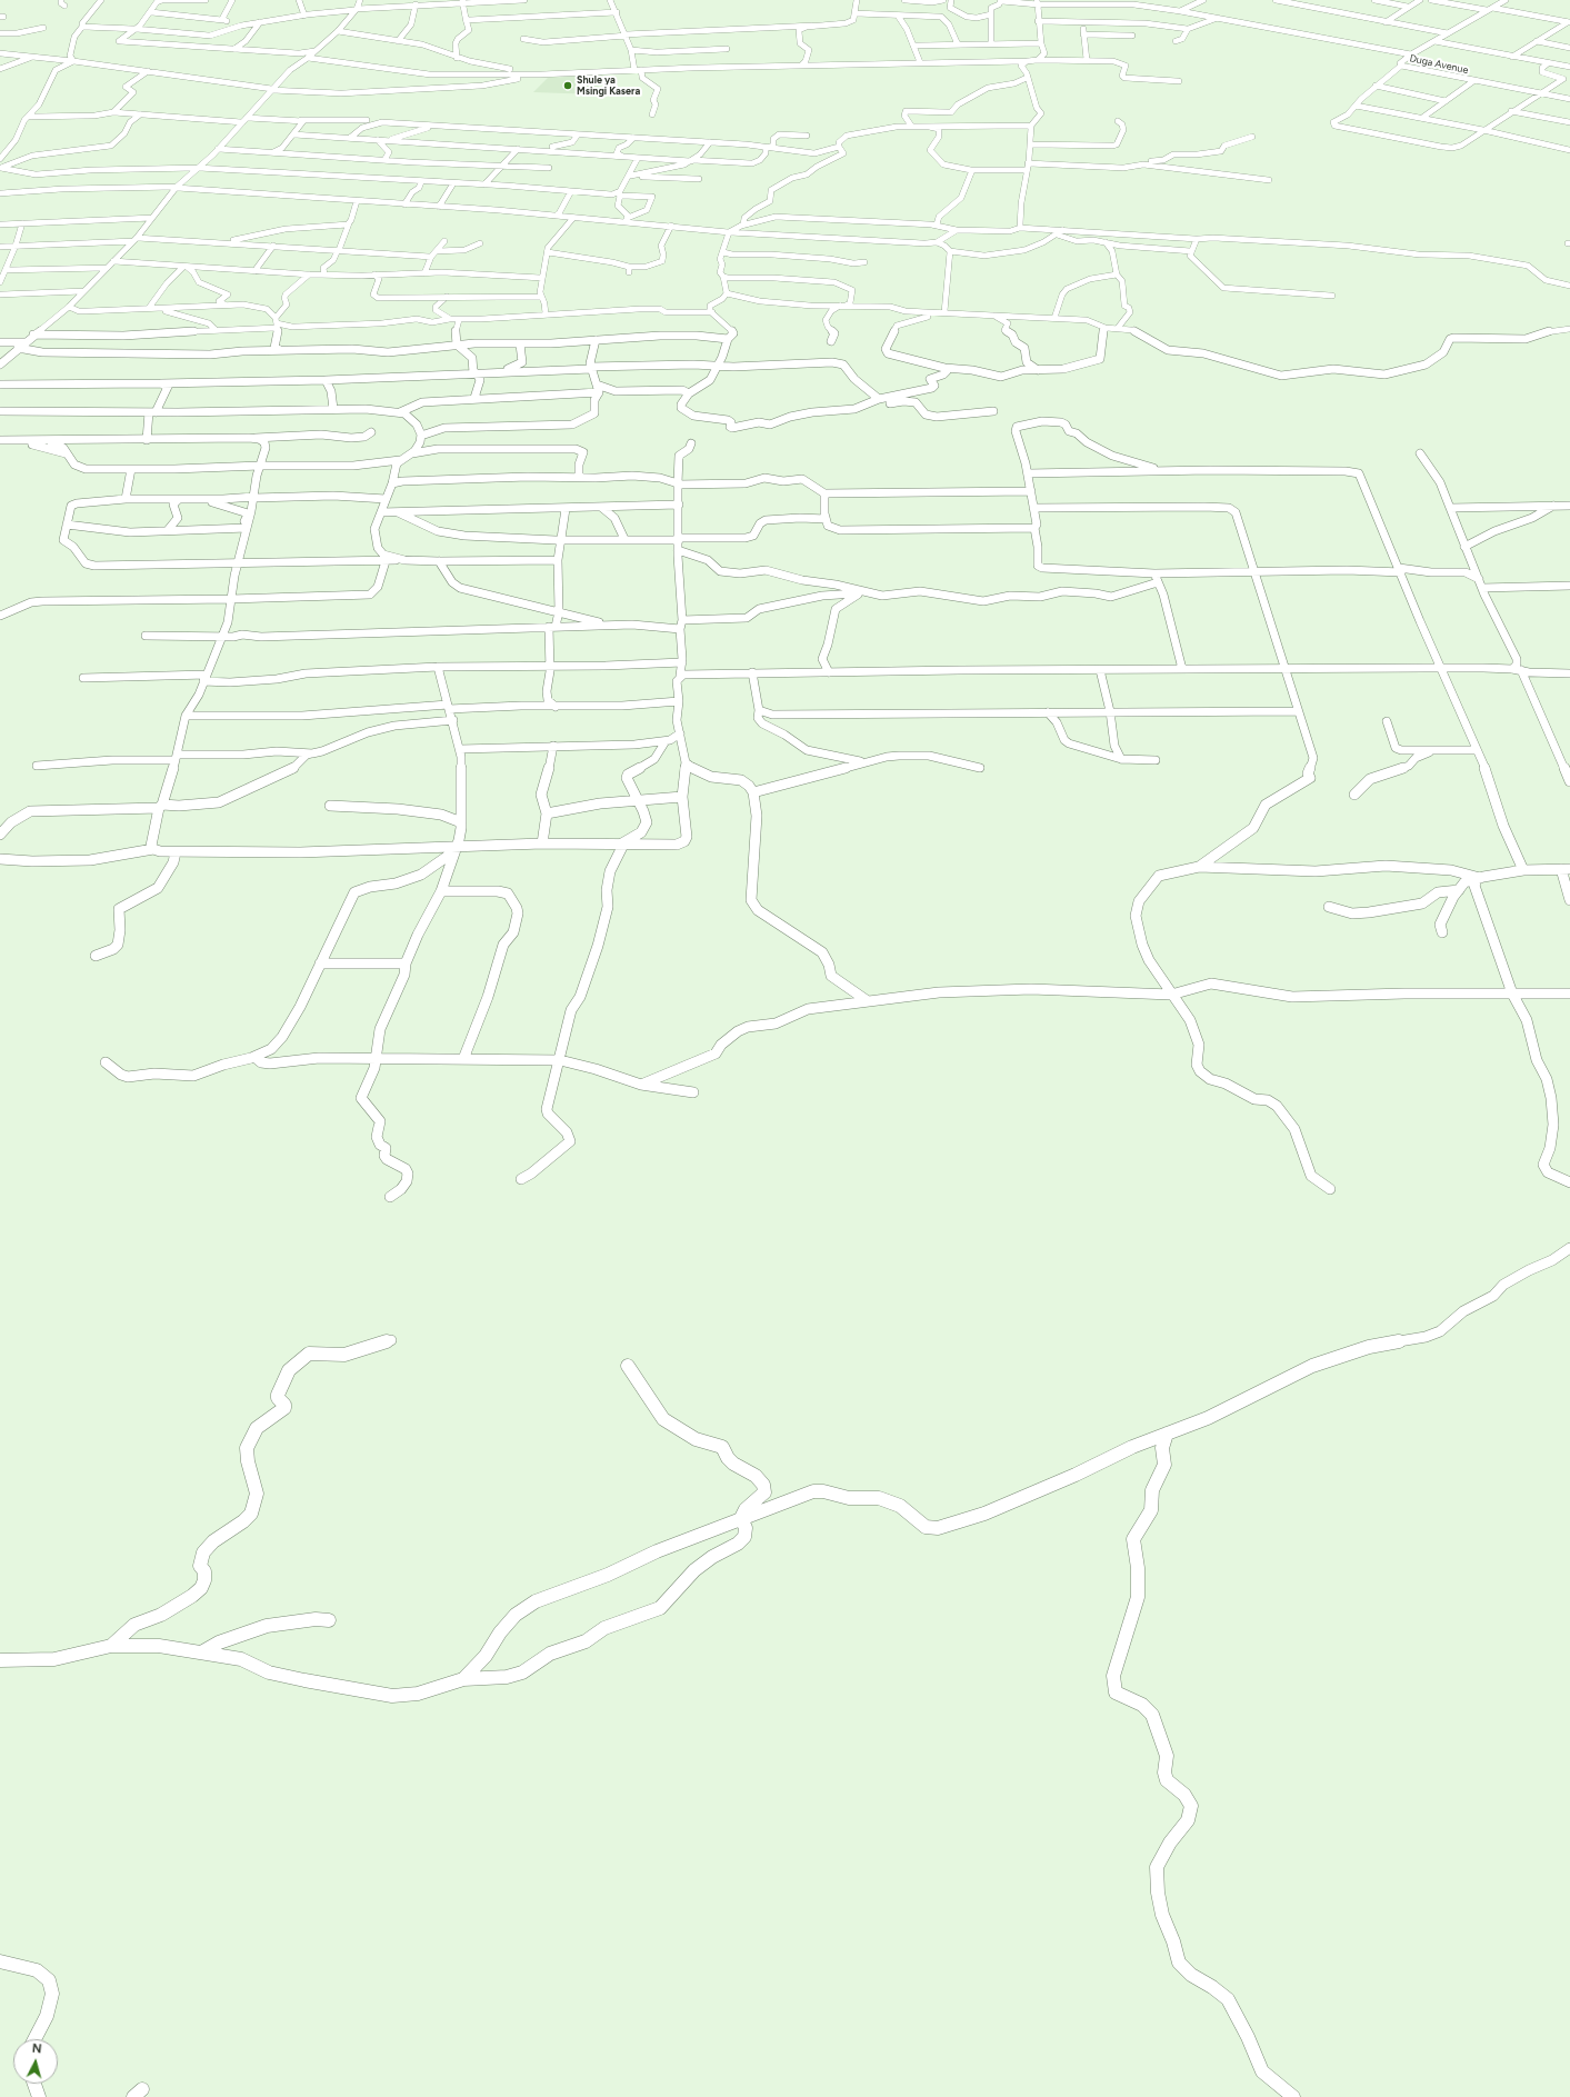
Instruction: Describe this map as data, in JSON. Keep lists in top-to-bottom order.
{
  "streets": {
    "street": ["Duga Avenue"]
  },
  "places": ["Shule ya Msingi Kasera"],
  "north": "top"
}
